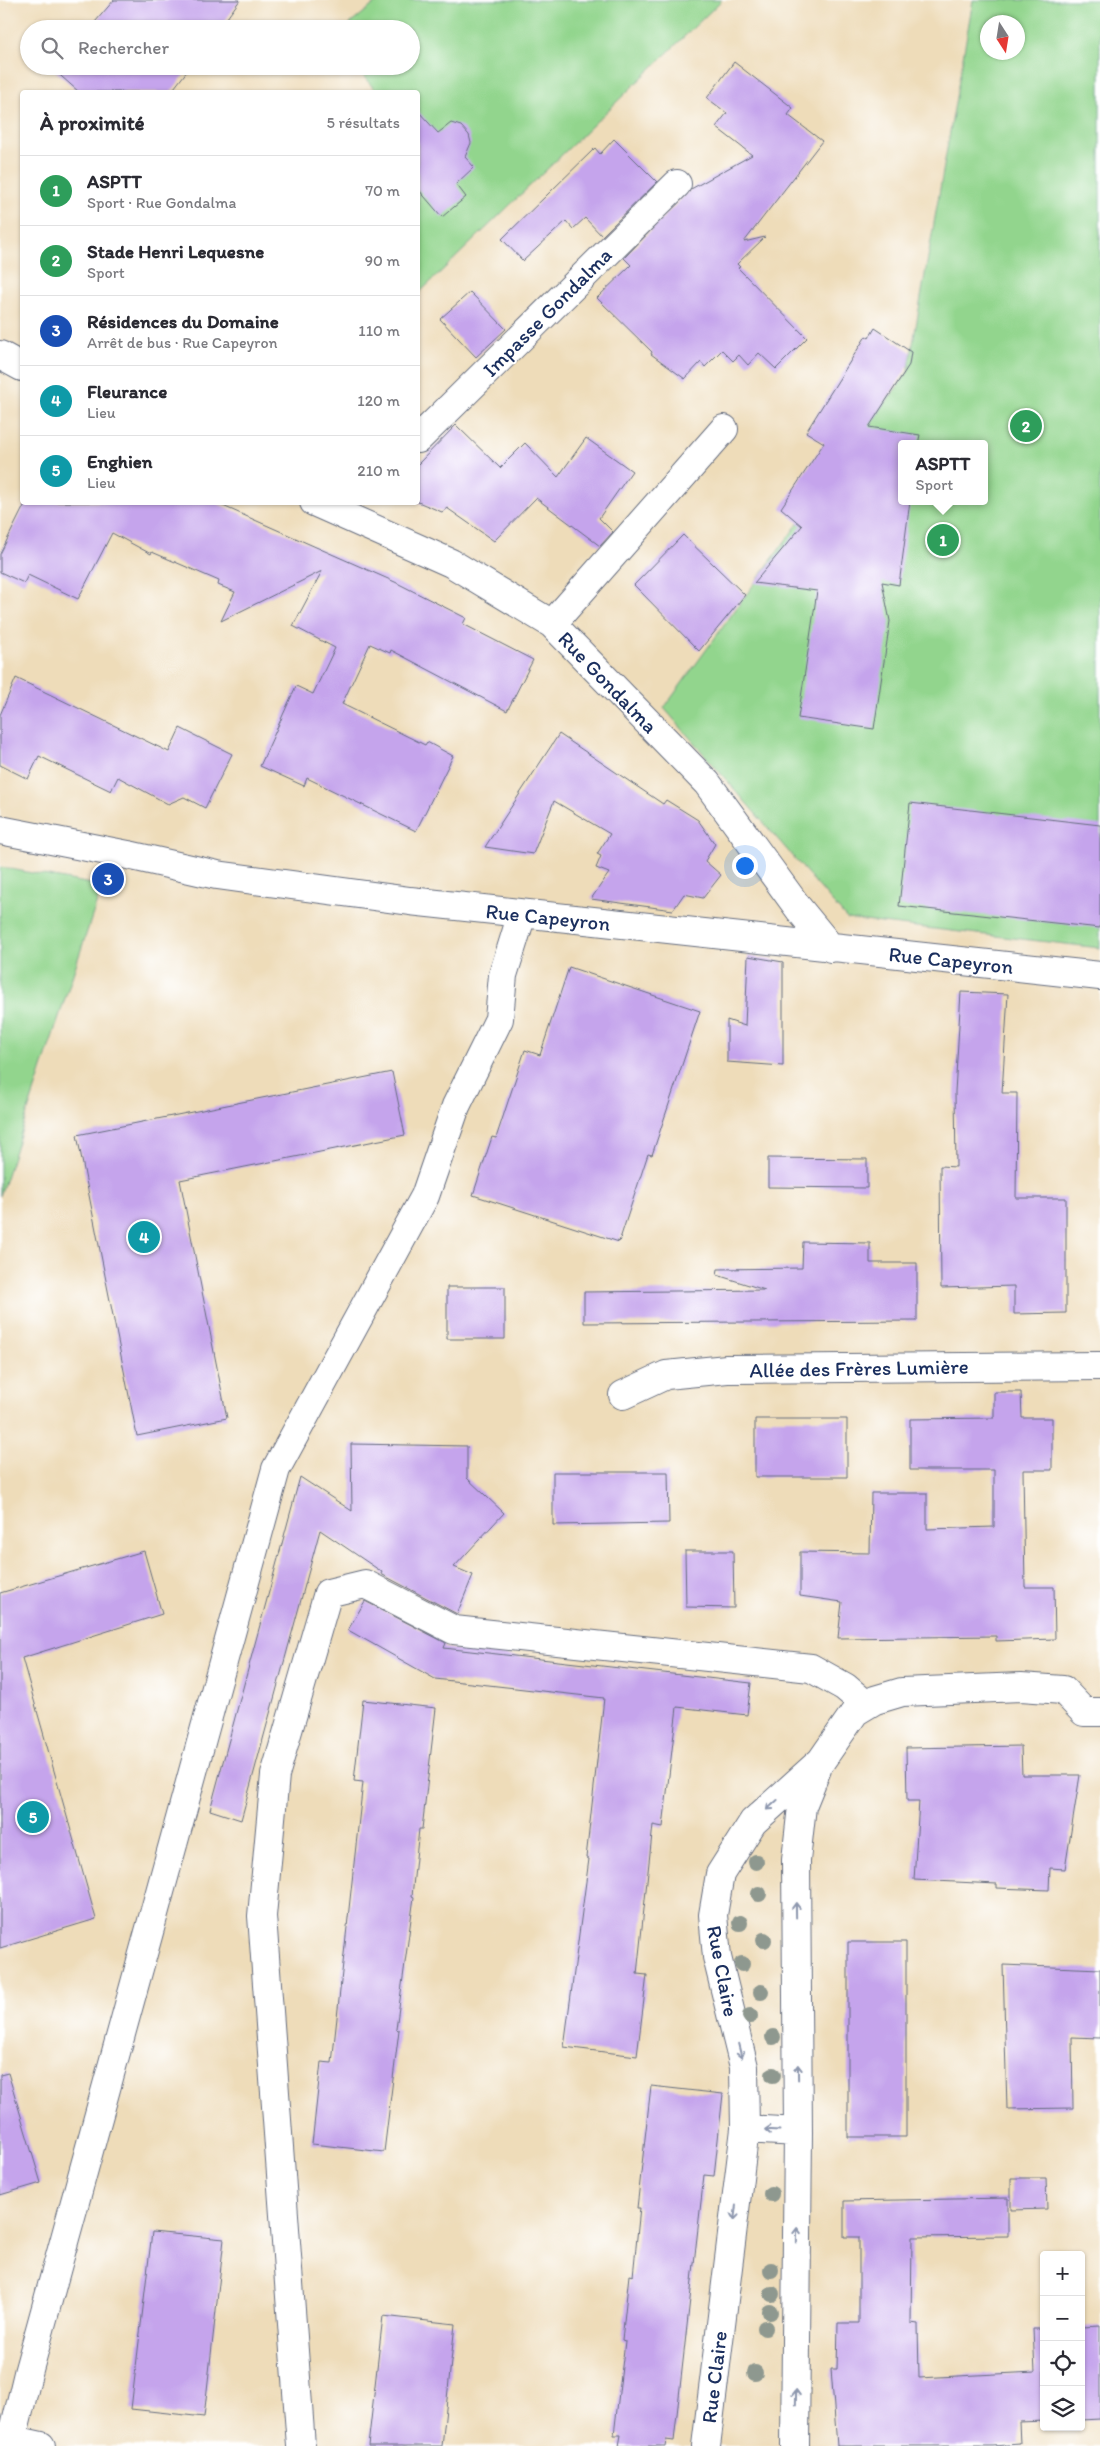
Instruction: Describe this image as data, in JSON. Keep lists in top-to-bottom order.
{
  "streets": {
    "street": [
      "Impasse Gondalma",
      "Rue Gondalma",
      "Rue Capeyron",
      "Allée des Frères Lumière",
      "Rue Claire"
    ]
  },
  "crossings": [
    ["Rue Gondalma", "Rue Capeyron"]
  ],
  "north": "bottom",
  "page": {
    "search": "Rechercher",
    "heading": ["À proximité", "5 résultats"],
    "list": [
      {
        "mark": "1",
        "name": "ASPTT",
        "note": "Sport · Rue Gondalma",
        "value": "70 m"
      },
      {
        "mark": "2",
        "name": "Stade Henri Lequesne",
        "note": "Sport",
        "value": "90 m"
      },
      {
        "mark": "3",
        "name": "Résidences du Domaine",
        "note": "Arrêt de bus · Rue Capeyron",
        "value": "110 m"
      },
      {
        "mark": "4",
        "name": "Fleurance",
        "note": "Lieu",
        "value": "120 m"
      },
      {
        "mark": "5",
        "name": "Enghien",
        "note": "Lieu",
        "value": "210 m"
      }
    ],
    "pins": [
      "2",
      "1",
      "3",
      "4",
      "5"
    ],
    "popup": ["ASPTT", "Sport"],
    "map_buttons": ["+", "−"]
  }
}
